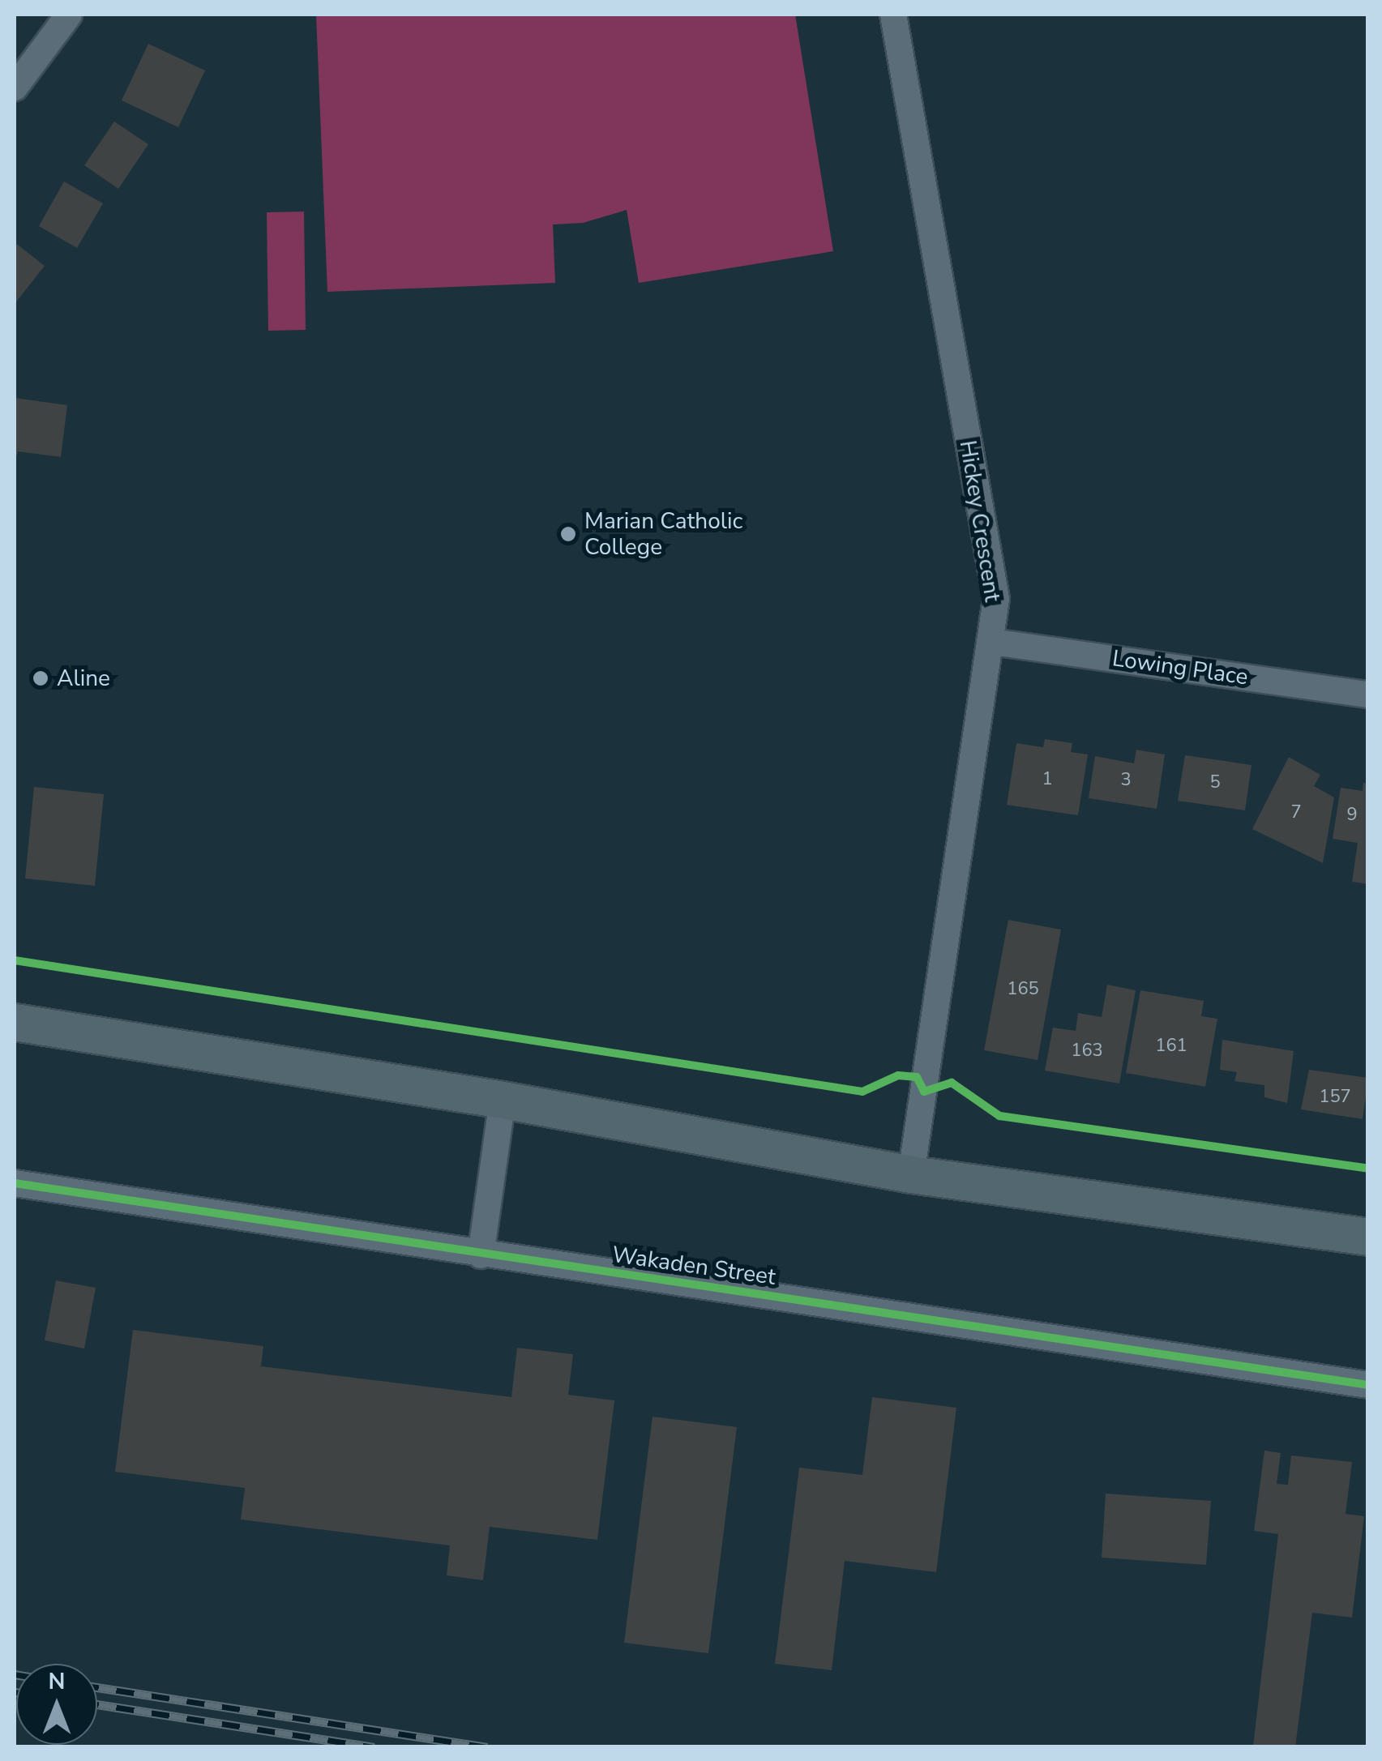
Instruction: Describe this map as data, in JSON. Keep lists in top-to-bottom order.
{
  "streets": {
    "street": ["Hickey Crescent", "Lowing Place", "Wakaden Street"]
  },
  "crossings": [
    ["Hickey Crescent", "Lowing Place"]
  ],
  "places": ["Marian Catholic College", "Aline"],
  "house_numbers": [
    "1",
    "3",
    "5",
    "7",
    "9",
    "165",
    "161",
    "163",
    "157"
  ],
  "north": "top"
}
